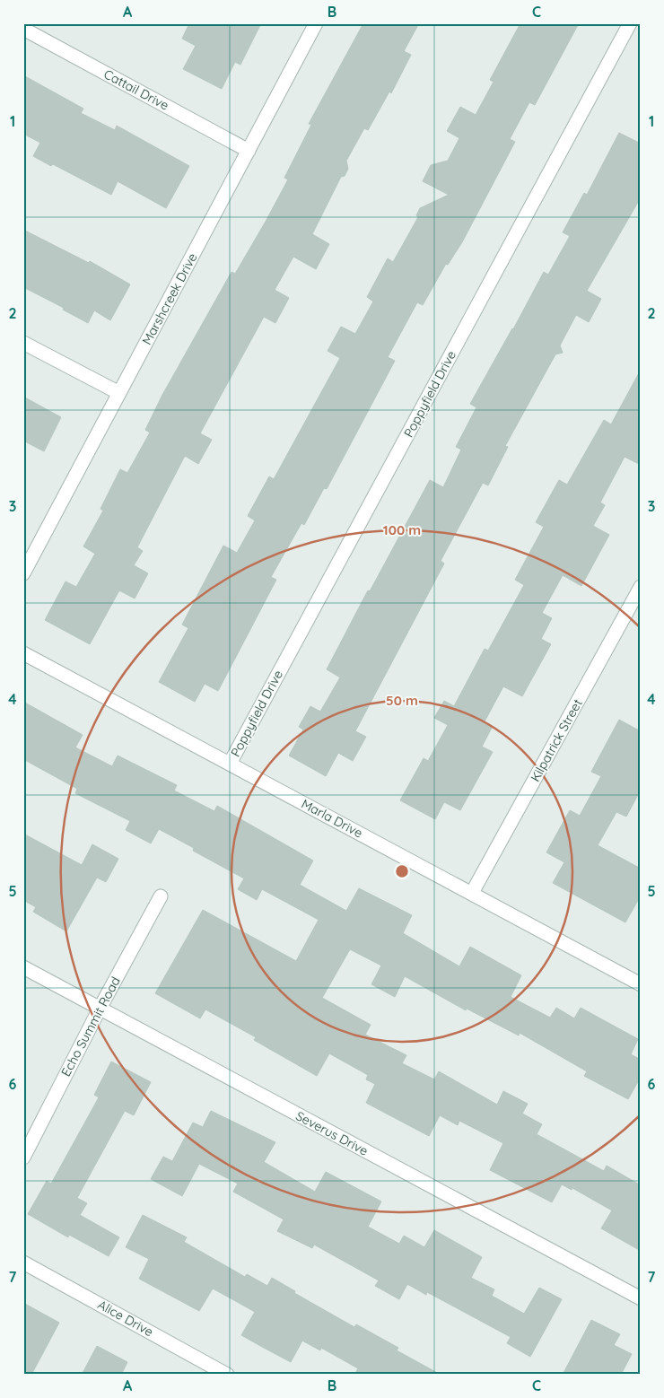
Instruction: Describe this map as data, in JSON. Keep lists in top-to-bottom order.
{
  "streets": {
    "street": [
      "Cattail Drive",
      "Marshcreek Drive",
      "Poppyfield Drive",
      "Kilpatrick Street",
      "Marla Drive",
      "Echo Summit Road",
      "Severus Drive",
      "Alice Drive"
    ]
  },
  "crossings": [
    ["Cattail Drive", "Marshcreek Drive"],
    ["Poppyfield Drive", "Marla Drive"],
    ["Kilpatrick Street", "Marla Drive"],
    ["Echo Summit Road", "Severus Drive"]
  ],
  "grid": {
    "columns": ["A", "B", "C"],
    "rows": [
      "1",
      "2",
      "3",
      "4",
      "5",
      "6",
      "7"
    ]
  },
  "rings": ["100 m", "50 m"]
}
